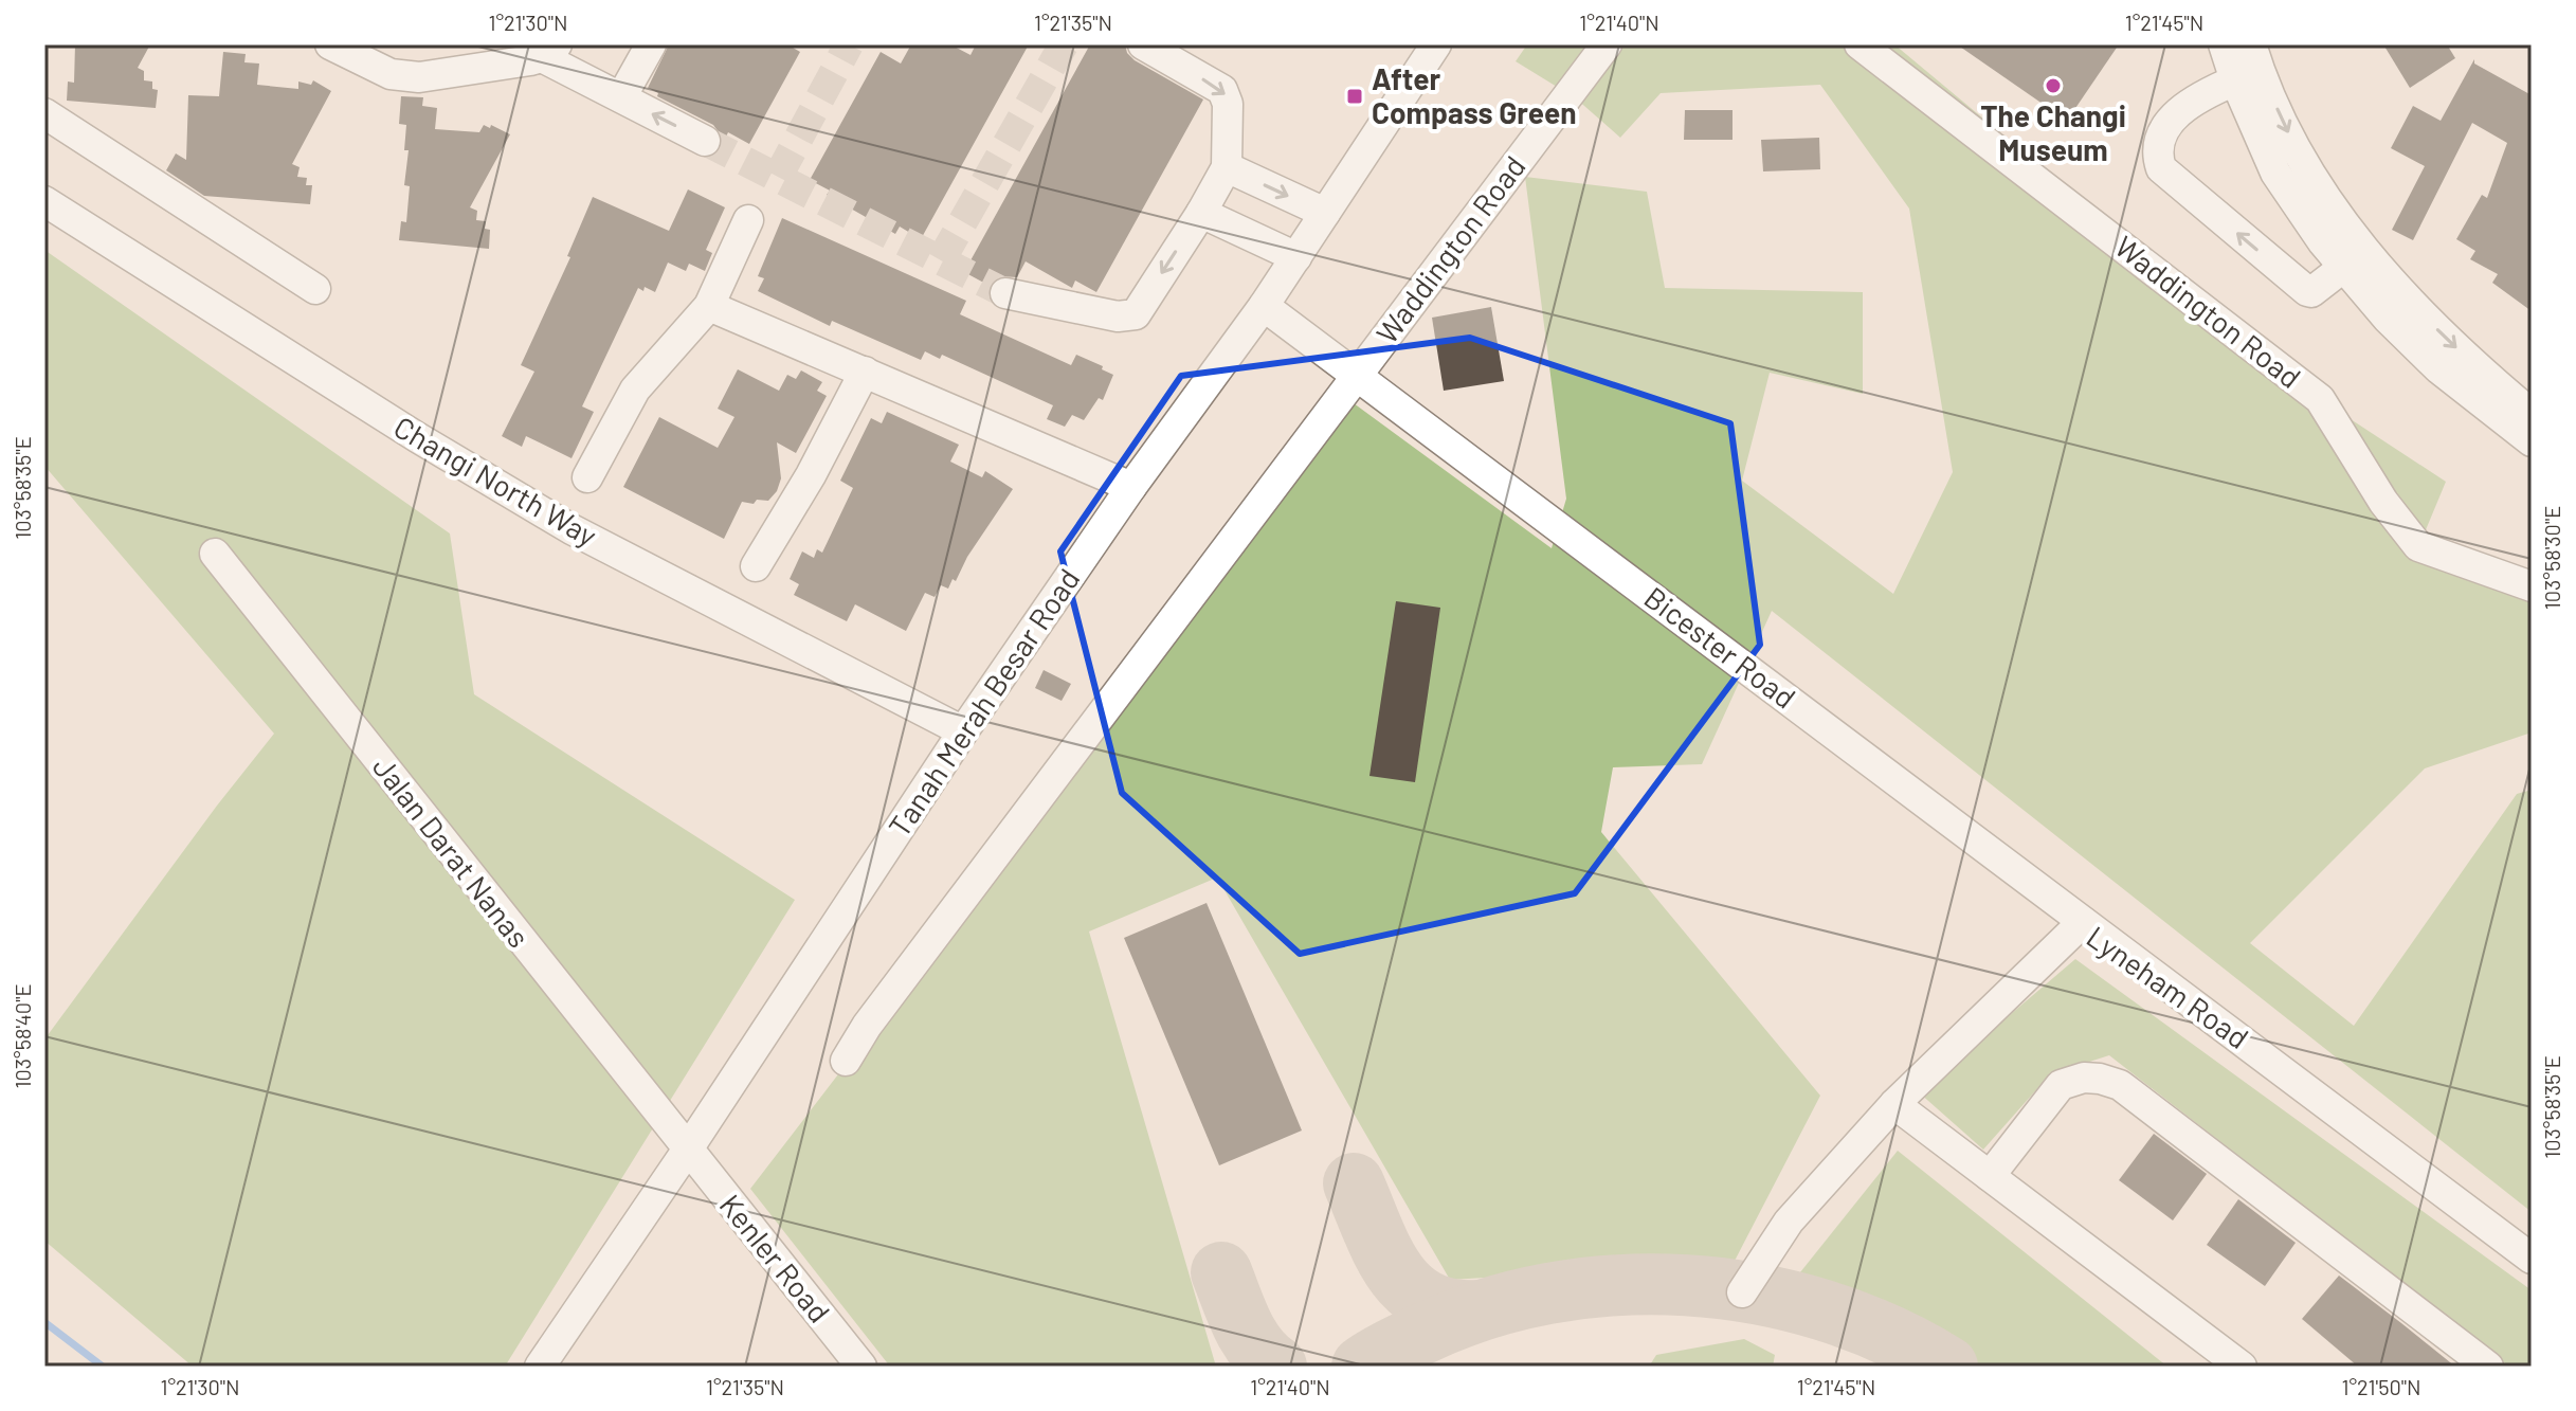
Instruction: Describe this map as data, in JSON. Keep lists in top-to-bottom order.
{
  "streets": {
    "street": [
      "Waddington Road",
      "Changi North Way",
      "Bicester Road",
      "Tanah Merah Besar Road",
      "Jalan Darat Nanas",
      "Lyneham Road",
      "Kenler Road"
    ]
  },
  "crossings": [
    ["Waddington Road", "Bicester Road"],
    ["Changi North Way", "Tanah Merah Besar Road"],
    ["Bicester Road", "Tanah Merah Besar Road"],
    ["Bicester Road", "Lyneham Road"],
    ["Tanah Merah Besar Road", "Jalan Darat Nanas"],
    ["Tanah Merah Besar Road", "Kenler Road"],
    ["Jalan Darat Nanas", "Kenler Road"]
  ],
  "places": {
    "other": ["The Changi Museum"],
    "transit": ["After Compass Green"]
  },
  "coordinates": [
    "1°21'30\"N",
    "1°21'35\"N",
    "1°21'40\"N",
    "1°21'45\"N",
    "103°58'35\"E",
    "103°58'30\"E",
    "103°58'40\"E",
    "1°21'50\"N"
  ]
}
